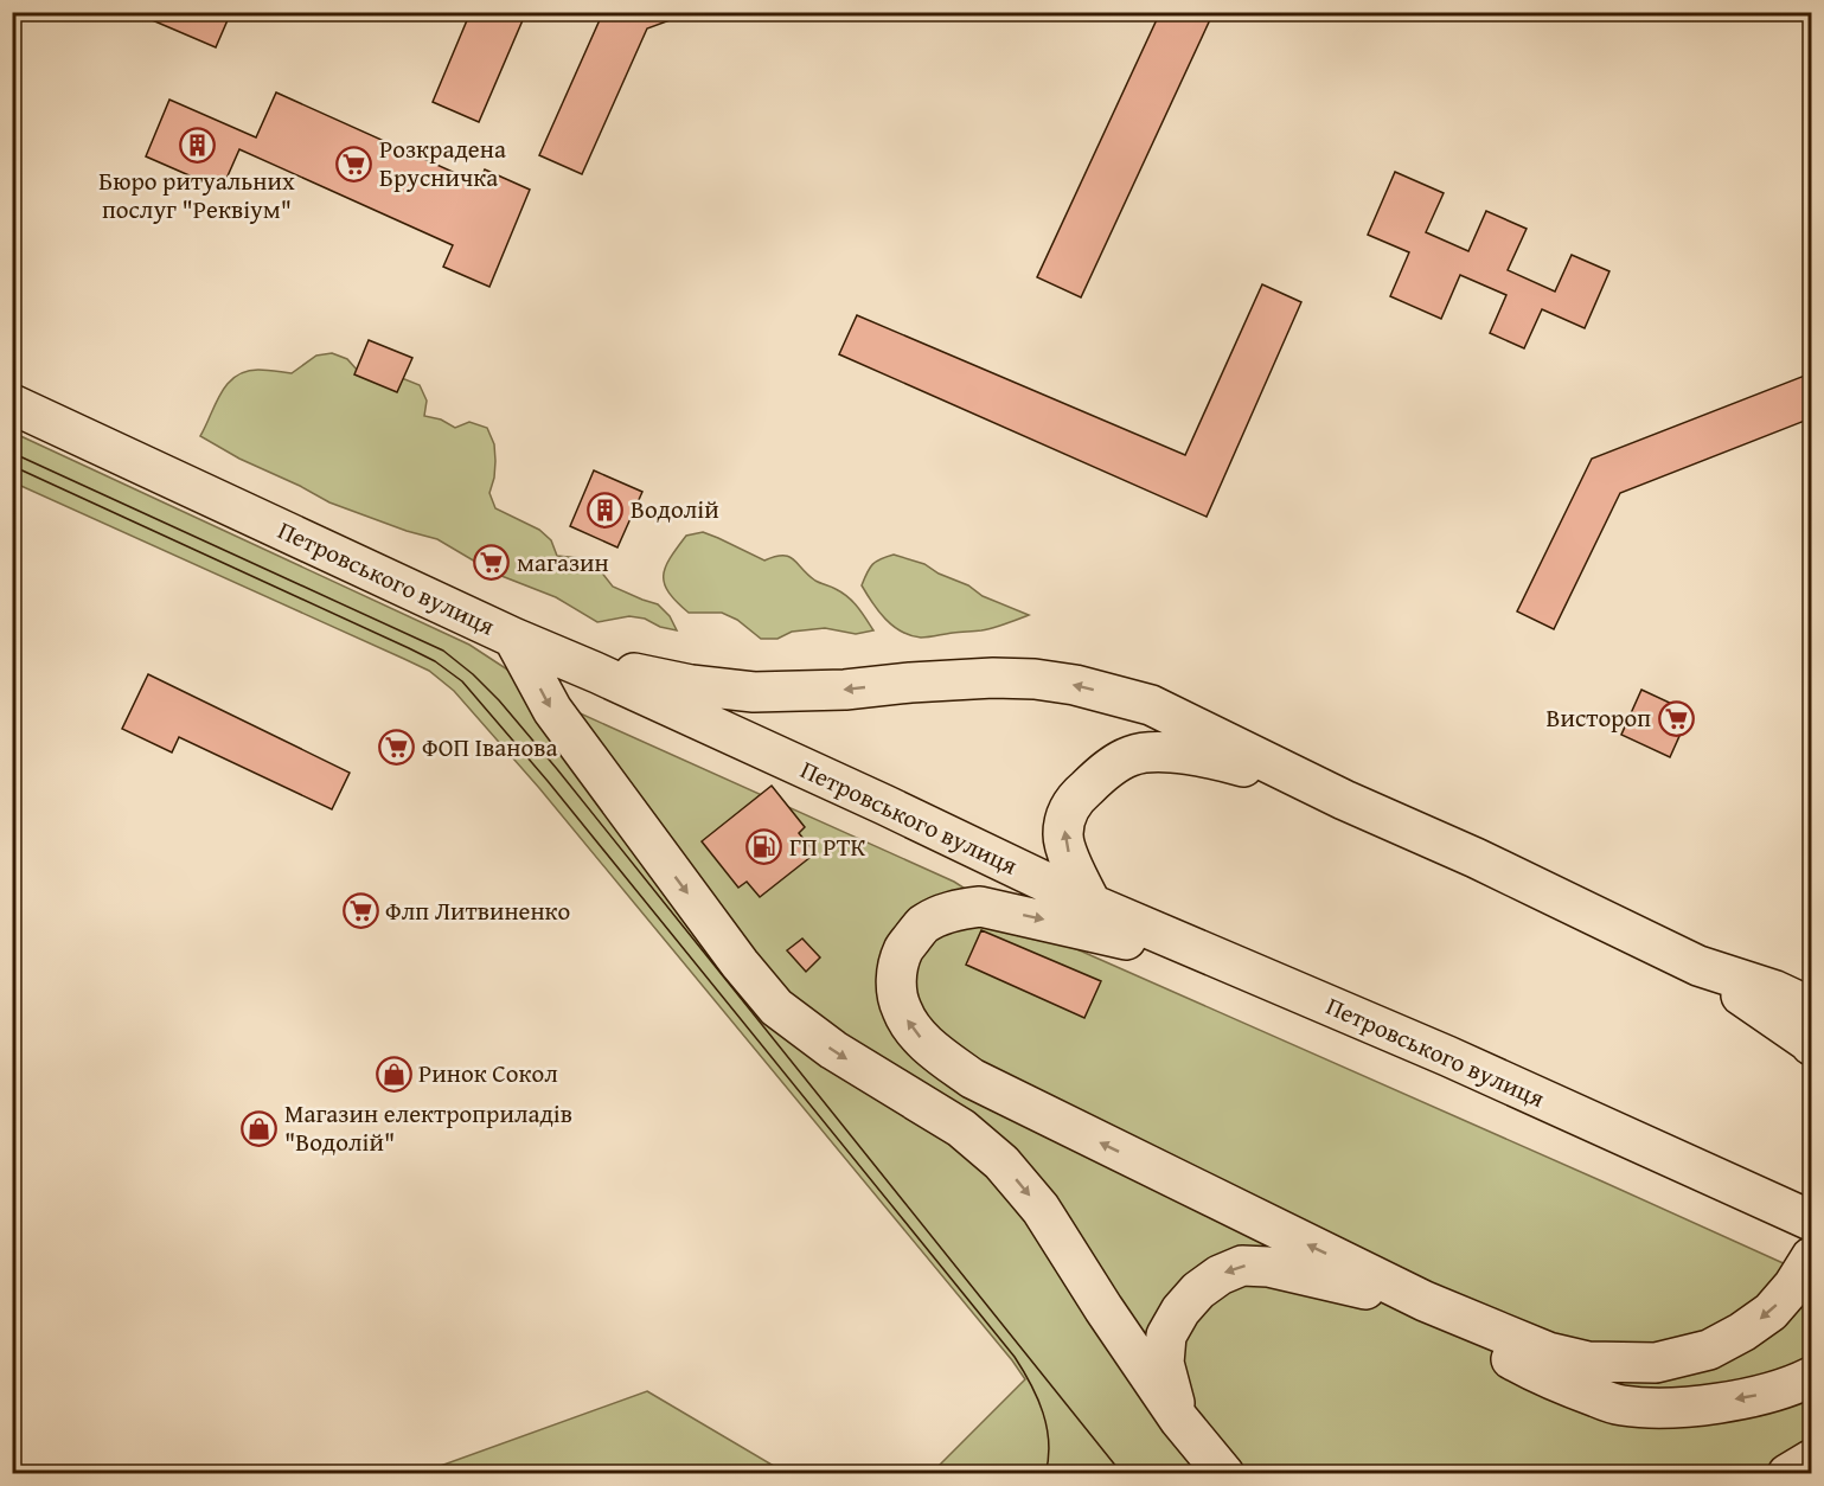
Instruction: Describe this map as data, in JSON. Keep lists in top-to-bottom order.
{
  "streets": {
    "main road": ["Петровського вулиця"]
  },
  "places": {
    "building": ["Бюро ритуальних послуг \"Реквіум\"", "Водолій"],
    "supermarket": [
      "Розкрадена Брусничка",
      "магазин",
      "Вистороп",
      "ФОП Іванова",
      "Флп Литвиненко"
    ],
    "fuel station": ["ГП РТК"],
    "shop": ["Ринок Сокол", "Магазин електроприладів \"Водолій\""]
  }
}
